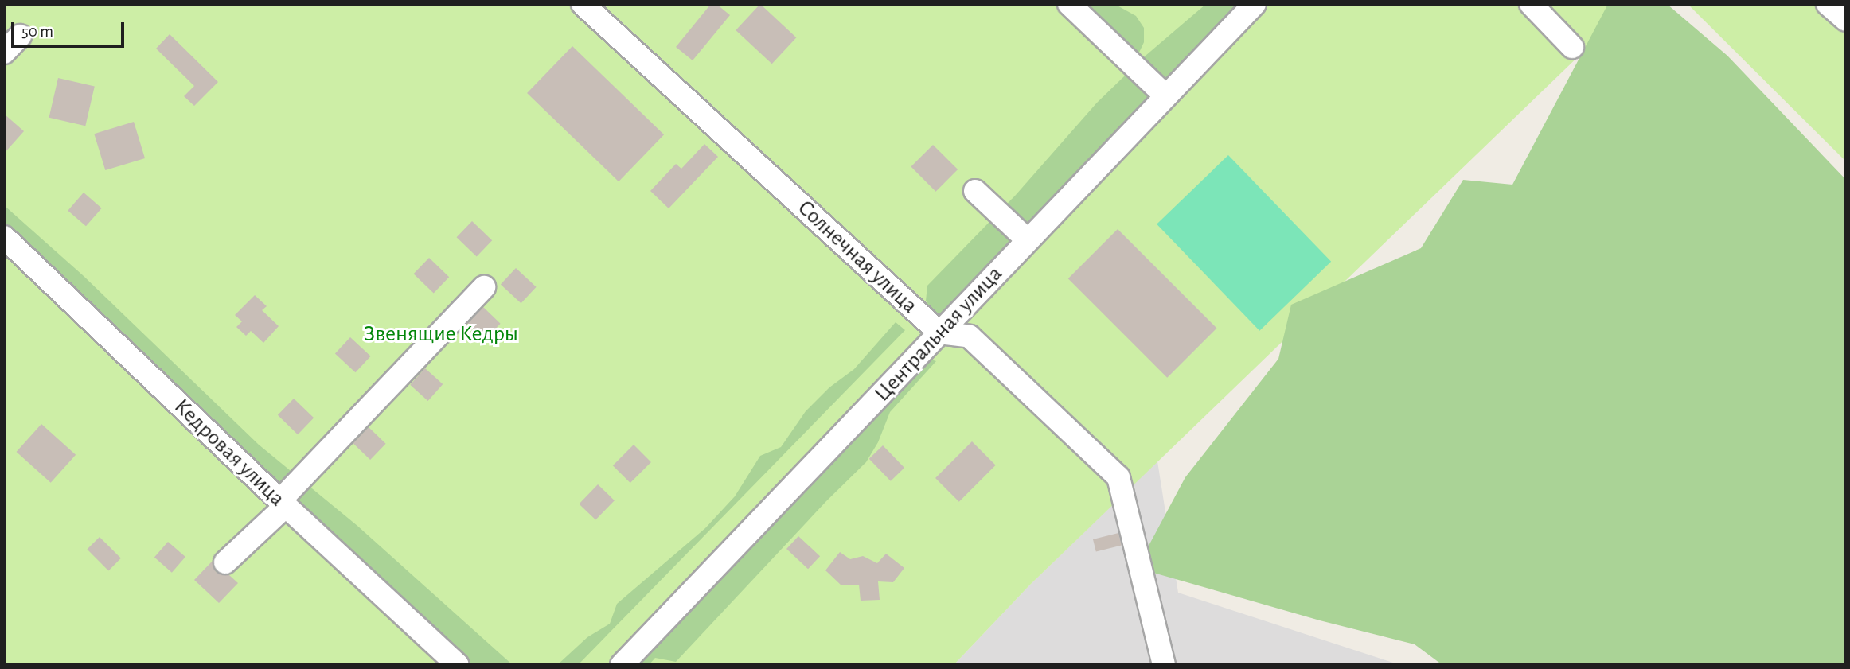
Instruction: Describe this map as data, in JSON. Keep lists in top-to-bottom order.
{
  "streets": {
    "street": ["Солнечная улица", "Центральная улица", "Кедровая улица"]
  },
  "crossings": [
    ["Солнечная улица", "Центральная улица"]
  ],
  "parks": ["Звенящие Кедры"],
  "scale_bar": "50 m"
}
